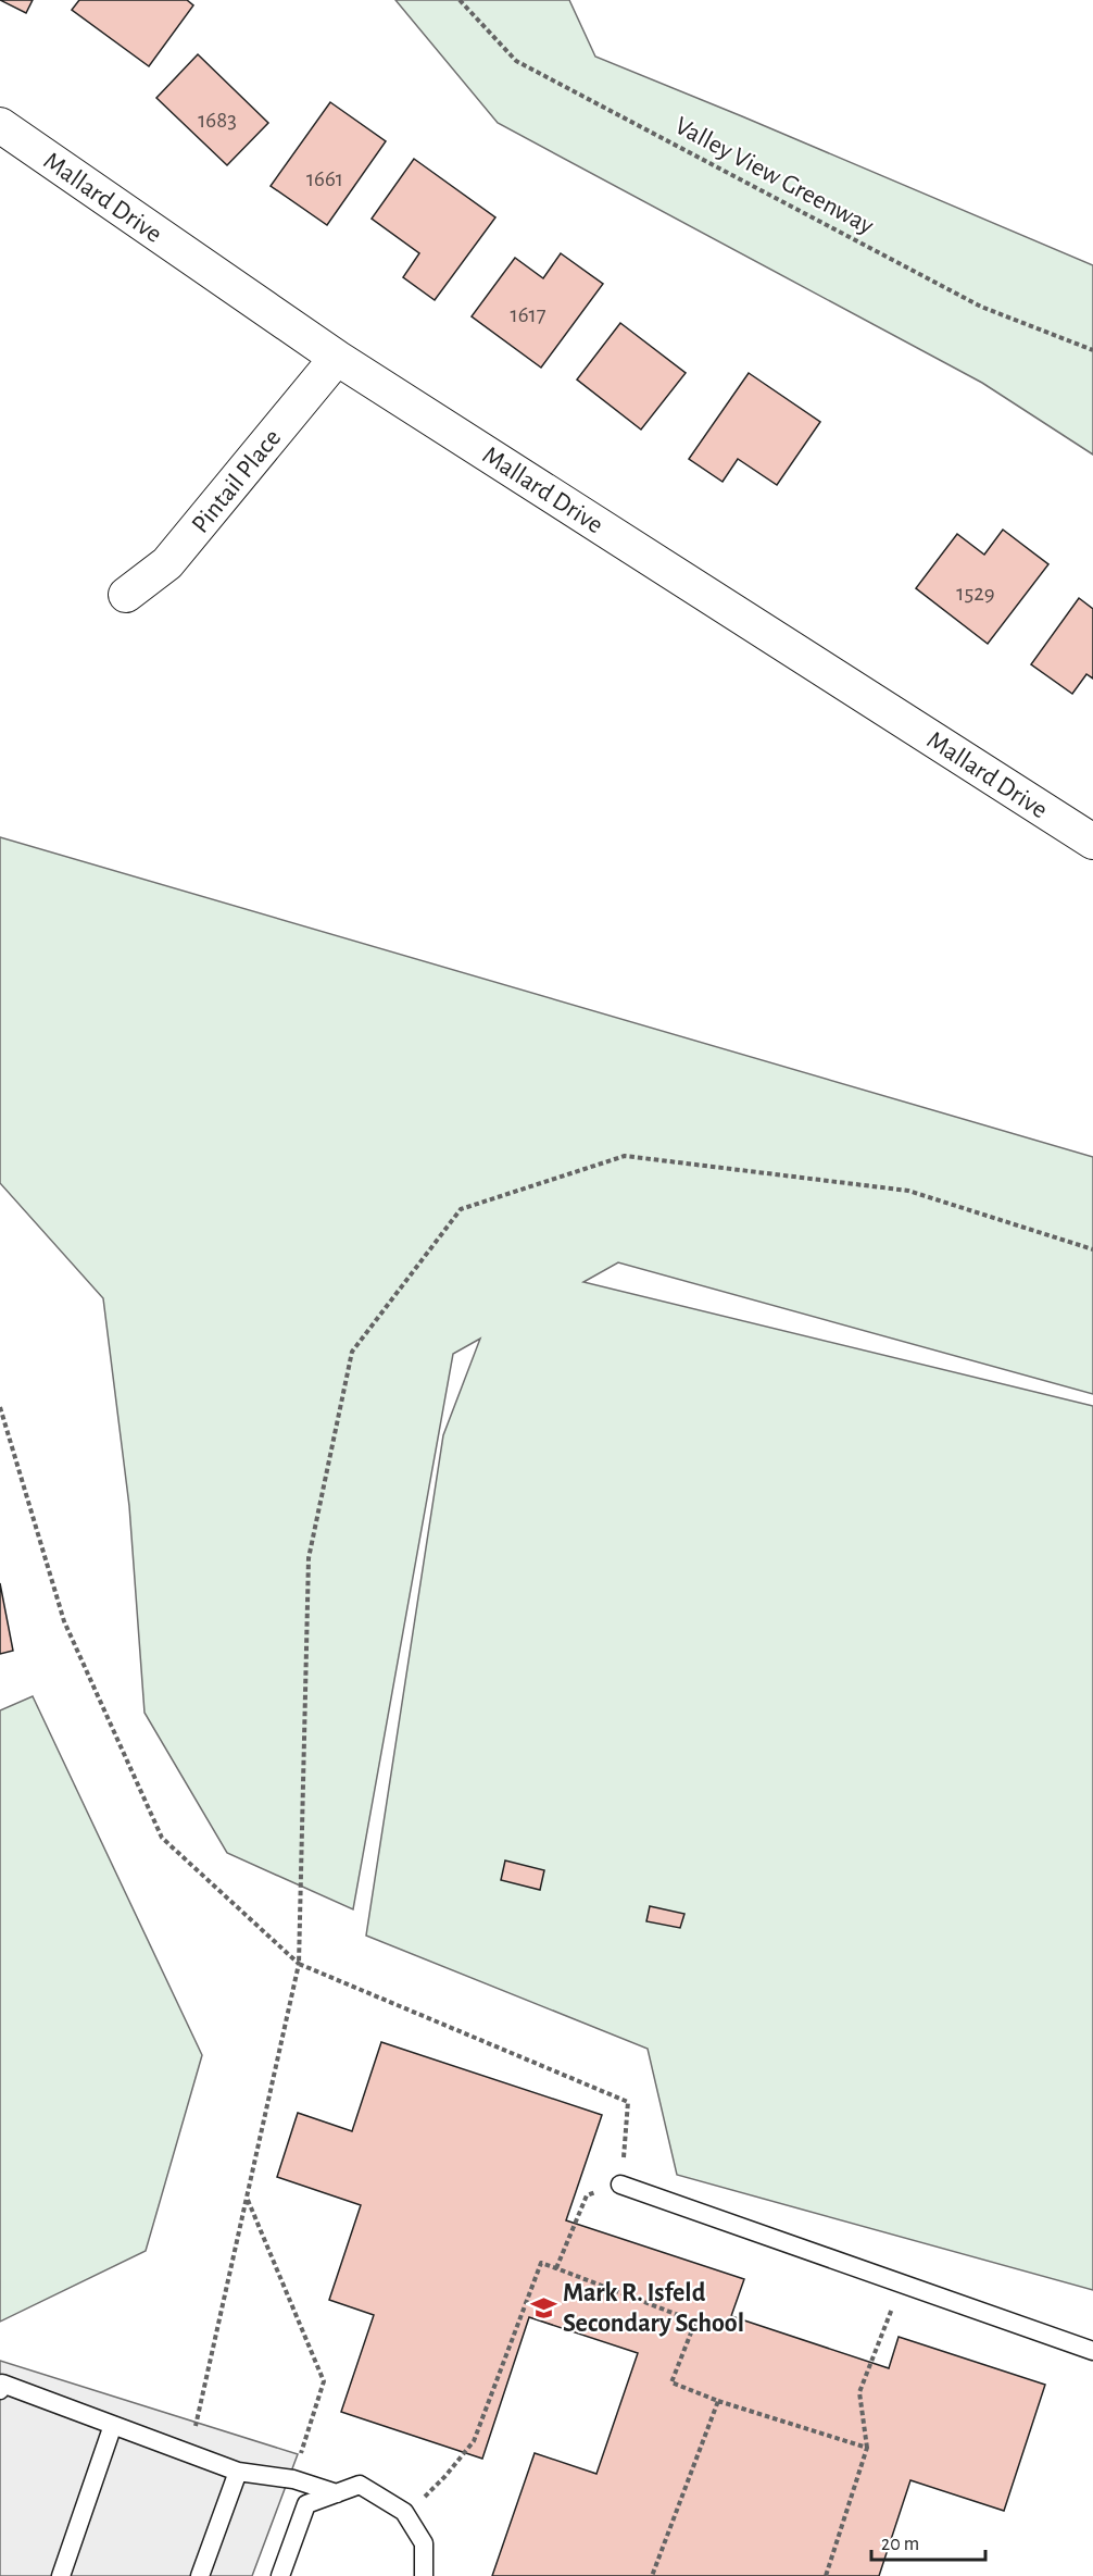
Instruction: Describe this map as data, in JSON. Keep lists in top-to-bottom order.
{
  "streets": {
    "street": ["Mallard Drive", "Pintail Place"],
    "path": ["Valley View Greenway"]
  },
  "crossings": [
    ["Mallard Drive", "Pintail Place"]
  ],
  "places": {
    "school or university": ["Mark R. Isfeld Secondary School"]
  },
  "house_numbers": [
    "1683",
    "1661",
    "1617",
    "1529"
  ],
  "scale_bar": "20 m"
}
